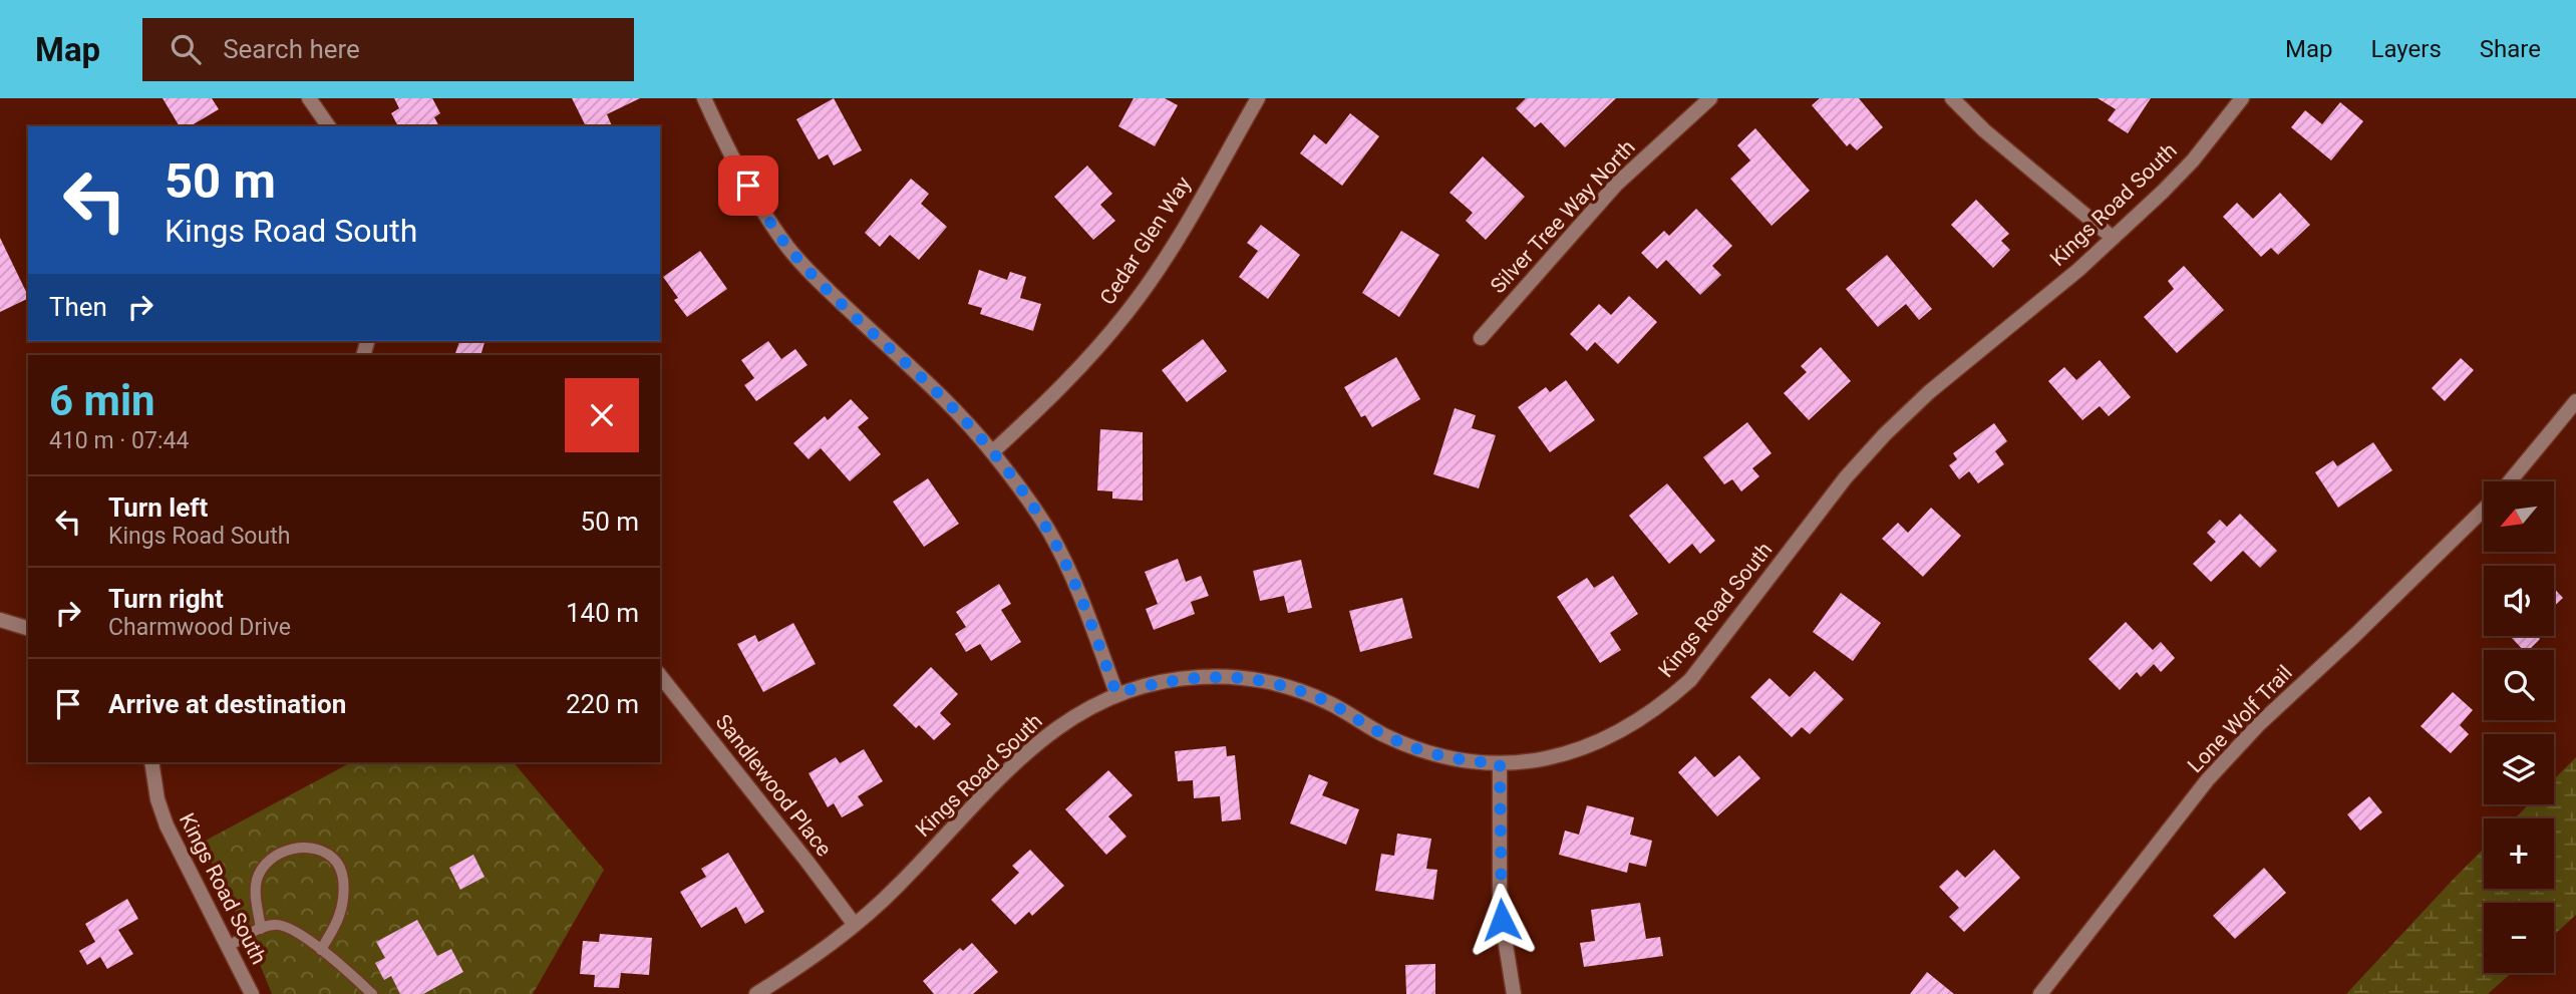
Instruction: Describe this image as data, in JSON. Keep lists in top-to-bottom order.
{
  "streets": {
    "street": [
      "Kings Road South",
      "Silver Tree Way North",
      "Cedar Glen Way",
      "Lone Wolf Trail",
      "Sandlewood Place"
    ]
  },
  "crossings": [
    ["Kings Road South", "Sandlewood Place"]
  ],
  "north": "bottom left",
  "page": {
    "header": "Map",
    "search": "Search here",
    "nav": ["Map", "Layers", "Share"],
    "turn": ["50 m", "Kings Road South"],
    "then": "Then",
    "heading": ["6 min", "410 m · 07:44"],
    "list": [
      {
        "name": "Turn left",
        "note": "Kings Road South",
        "value": "50 m"
      },
      {
        "name": "Turn right",
        "note": "Charmwood Drive",
        "value": "140 m"
      },
      {
        "name": "Arrive at destination",
        "value": "220 m"
      }
    ],
    "map_buttons": ["+", "−"]
  }
}
